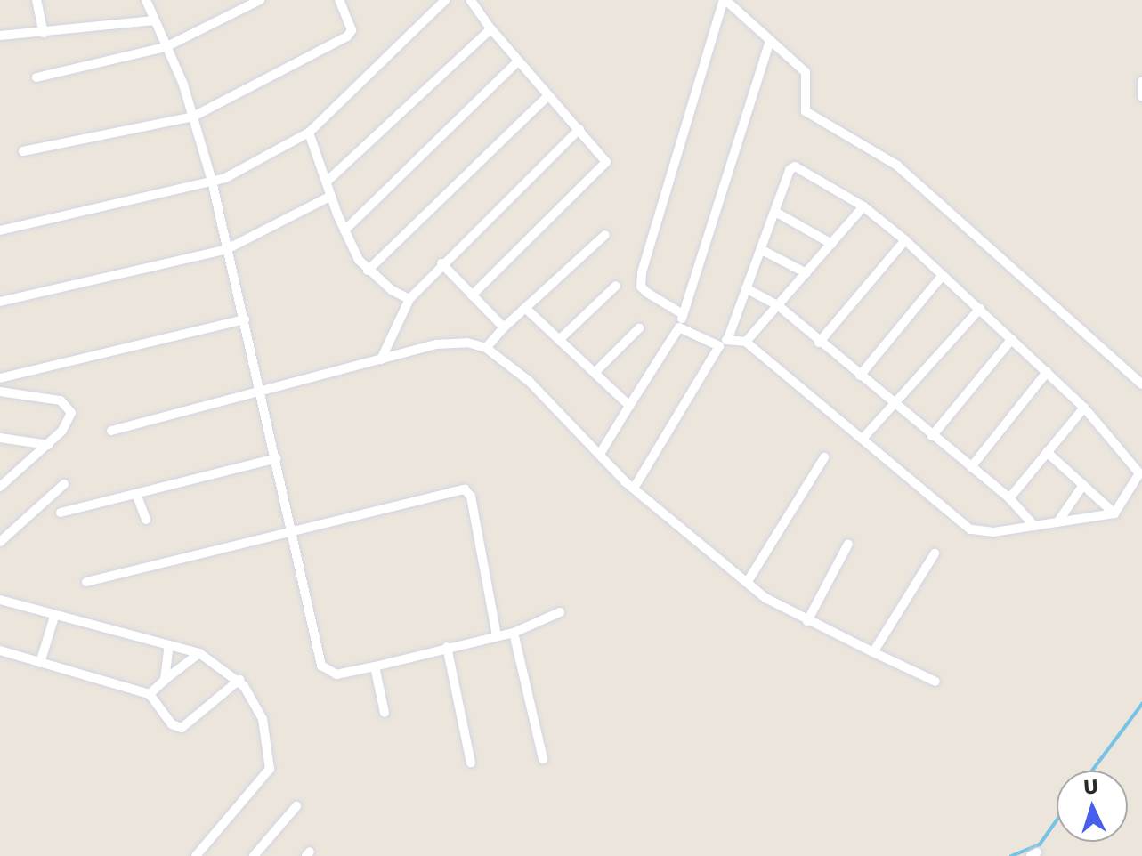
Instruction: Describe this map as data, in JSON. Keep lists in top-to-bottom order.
{
  "north": "top"
}
